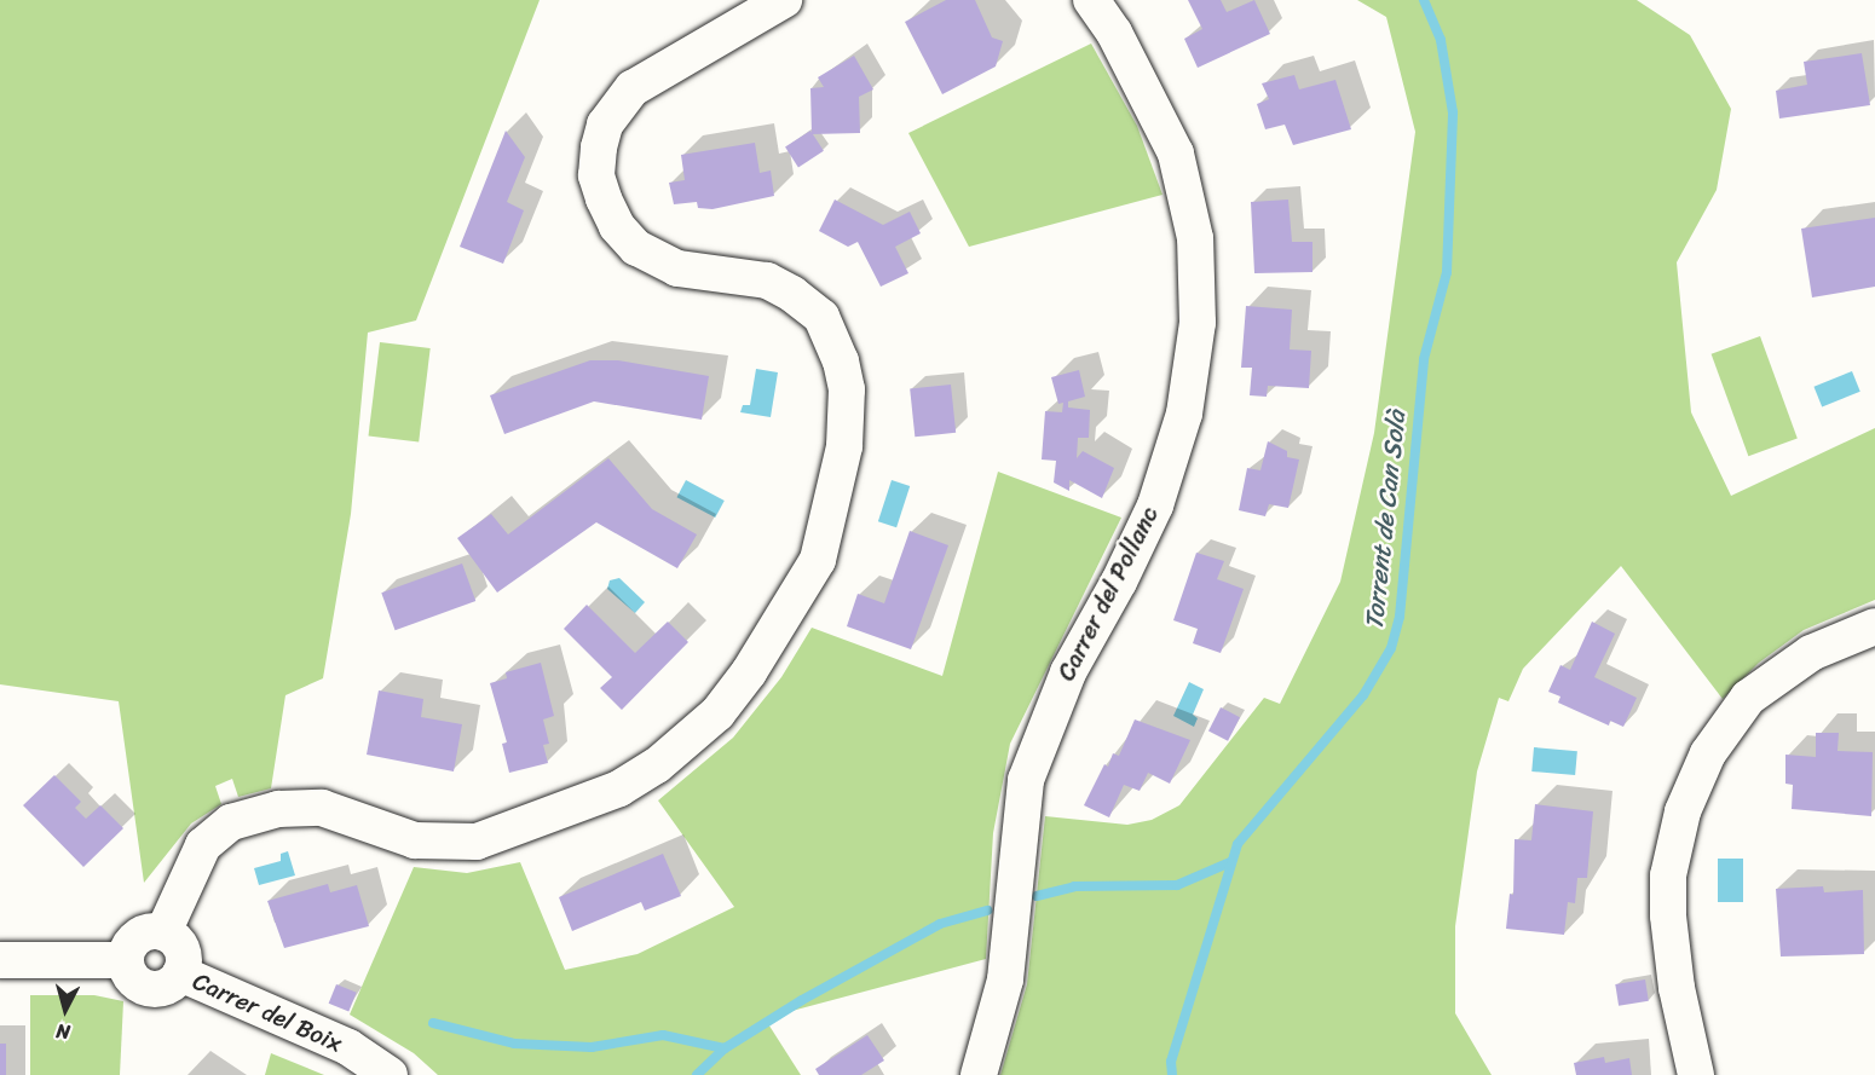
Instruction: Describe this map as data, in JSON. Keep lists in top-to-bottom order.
{
  "streets": {
    "street": ["Carrer del Pollanc", "Carrer del Boix"]
  },
  "water": ["Torrent de Can Solà"],
  "north": "bottom"
}
